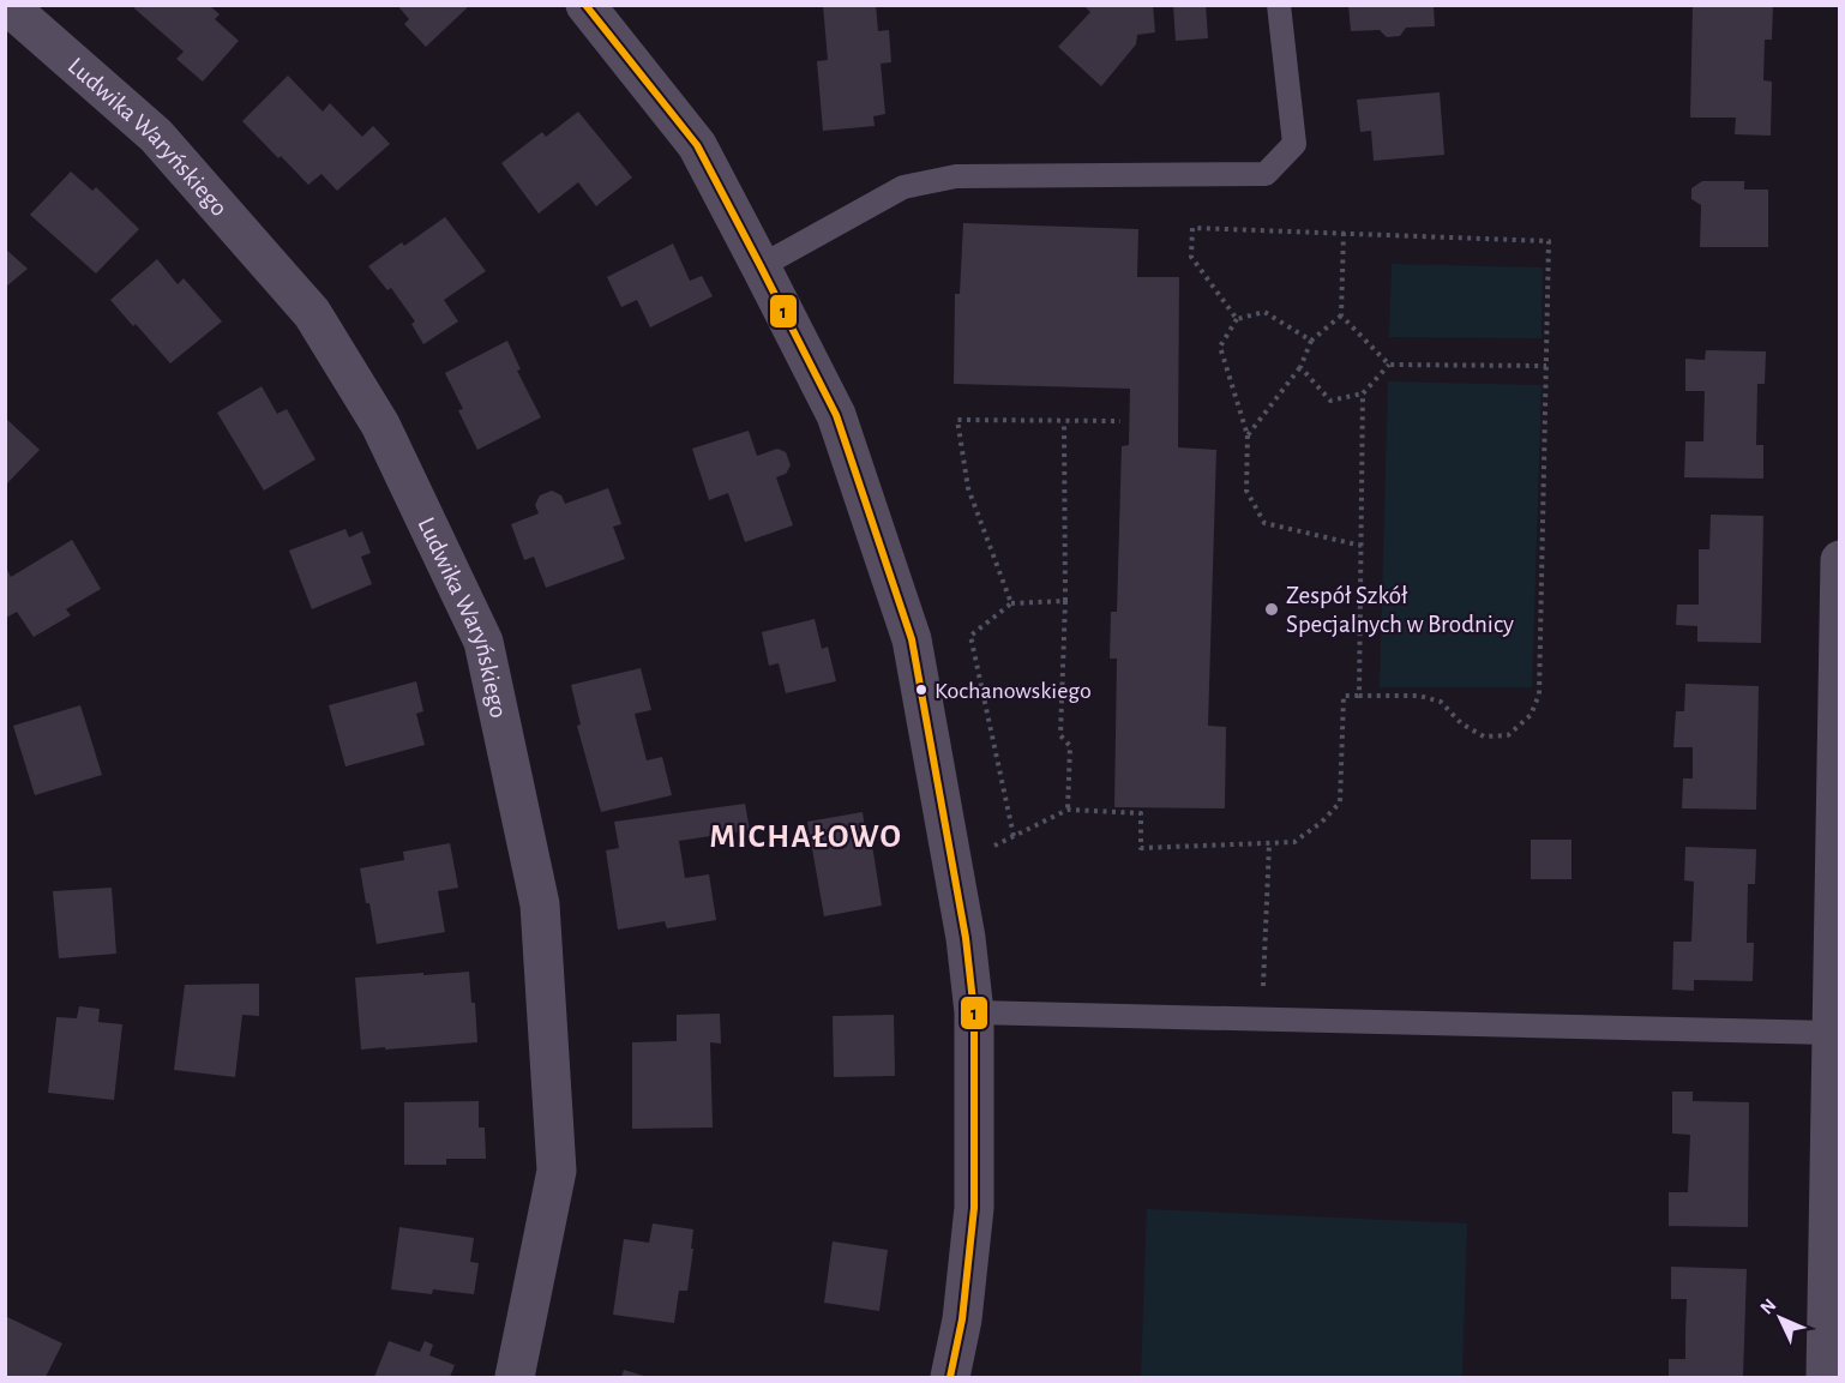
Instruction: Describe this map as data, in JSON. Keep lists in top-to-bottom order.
{
  "streets": {
    "street": ["Ludwika Waryńskiego"]
  },
  "districts": ["MICHAŁOWO"],
  "places": ["Zespół Szkół Specjalnych w Brodnicy", "Kochanowskiego"],
  "lines": ["transit line 1"],
  "north": "top left"
}
